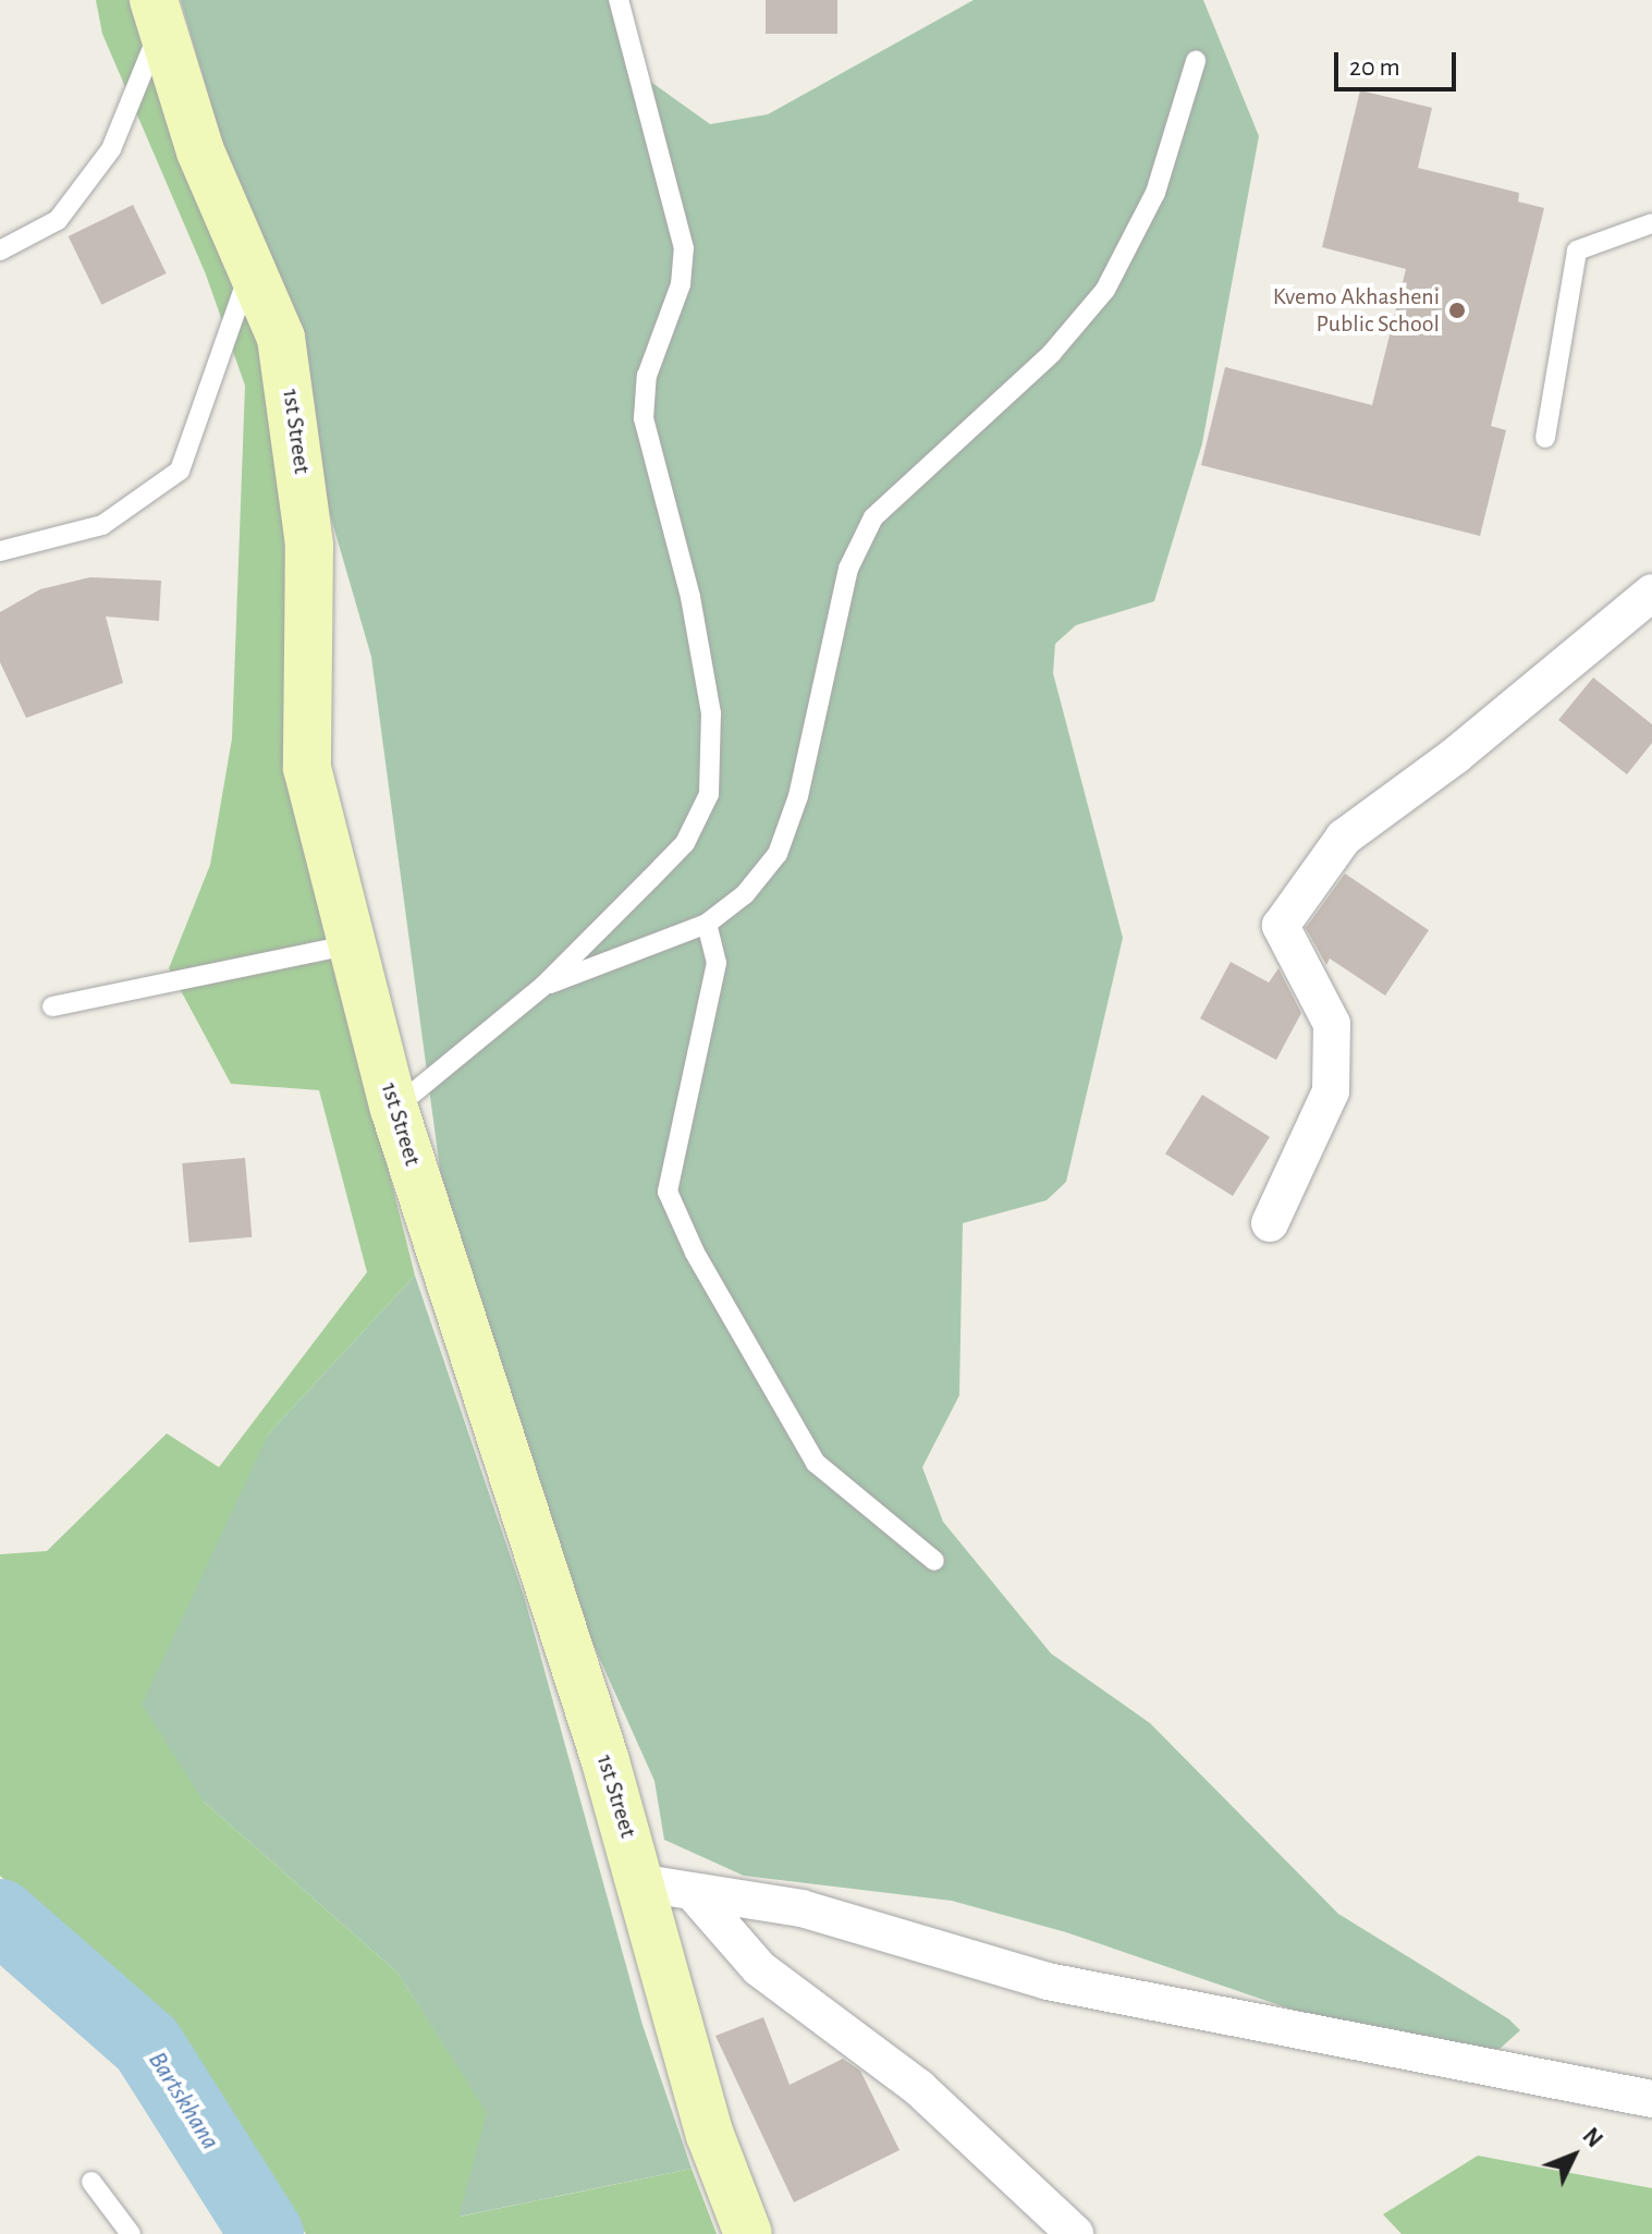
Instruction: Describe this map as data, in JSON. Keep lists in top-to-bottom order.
{
  "streets": {
    "street": ["1st Street"]
  },
  "water": ["Bartskhana"],
  "places": ["Kvemo Akhasheni Public School"],
  "scale_bar": "20 m",
  "north": "top right"
}
